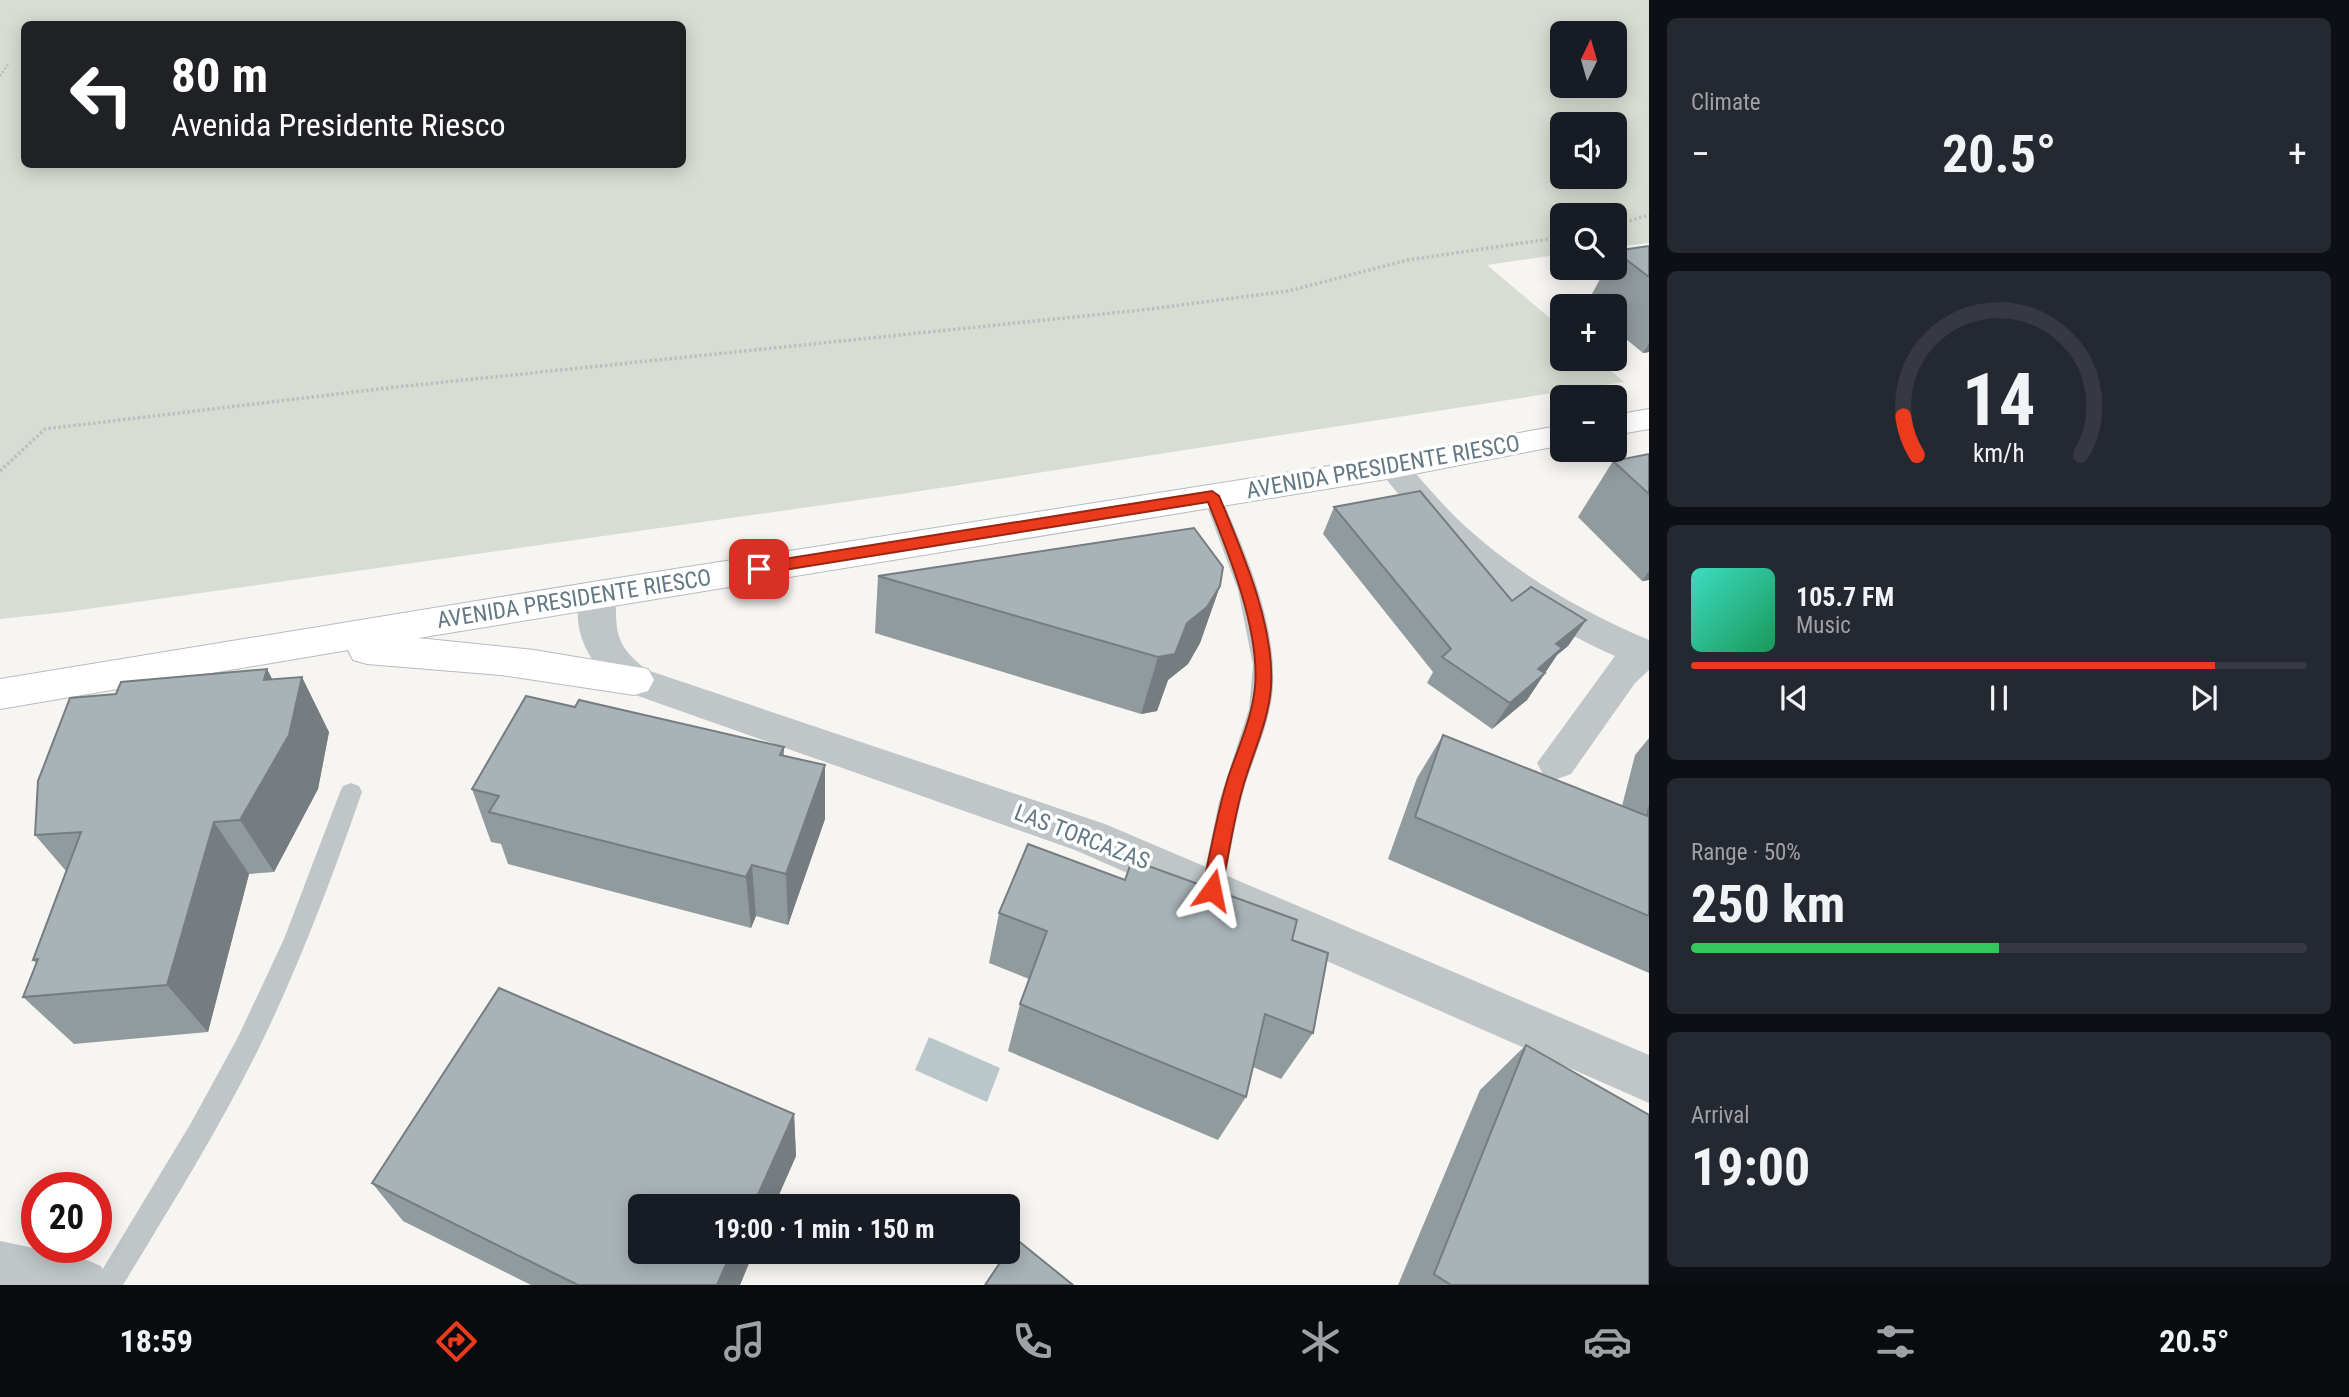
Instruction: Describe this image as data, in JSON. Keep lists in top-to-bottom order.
{
  "streets": {
    "main road": ["AVENIDA PRESIDENTE RIESCO"],
    "street": ["LAS TORCAZAS"]
  },
  "crossings": [
    ["AVENIDA PRESIDENTE RIESCO", "LAS TORCAZAS"]
  ],
  "north": "top",
  "page": {
    "tile": [
      "Climate",
      ["Range · 50%", "250 km"],
      ["Arrival", "19:00"]
    ],
    "map_buttons": ["+", "−"],
    "turn": ["80 m", "Avenida Presidente Riesco"],
    "heat": ["−", "20.5°", "+"],
    "song": ["105.7 FM", "Music"],
    "limit": "20",
    "trip": "19:00 · 1 min · 150 m",
    "tabs": ["18:59", "20.5°"],
    "gauge": ["14", "km/h"]
  }
}
